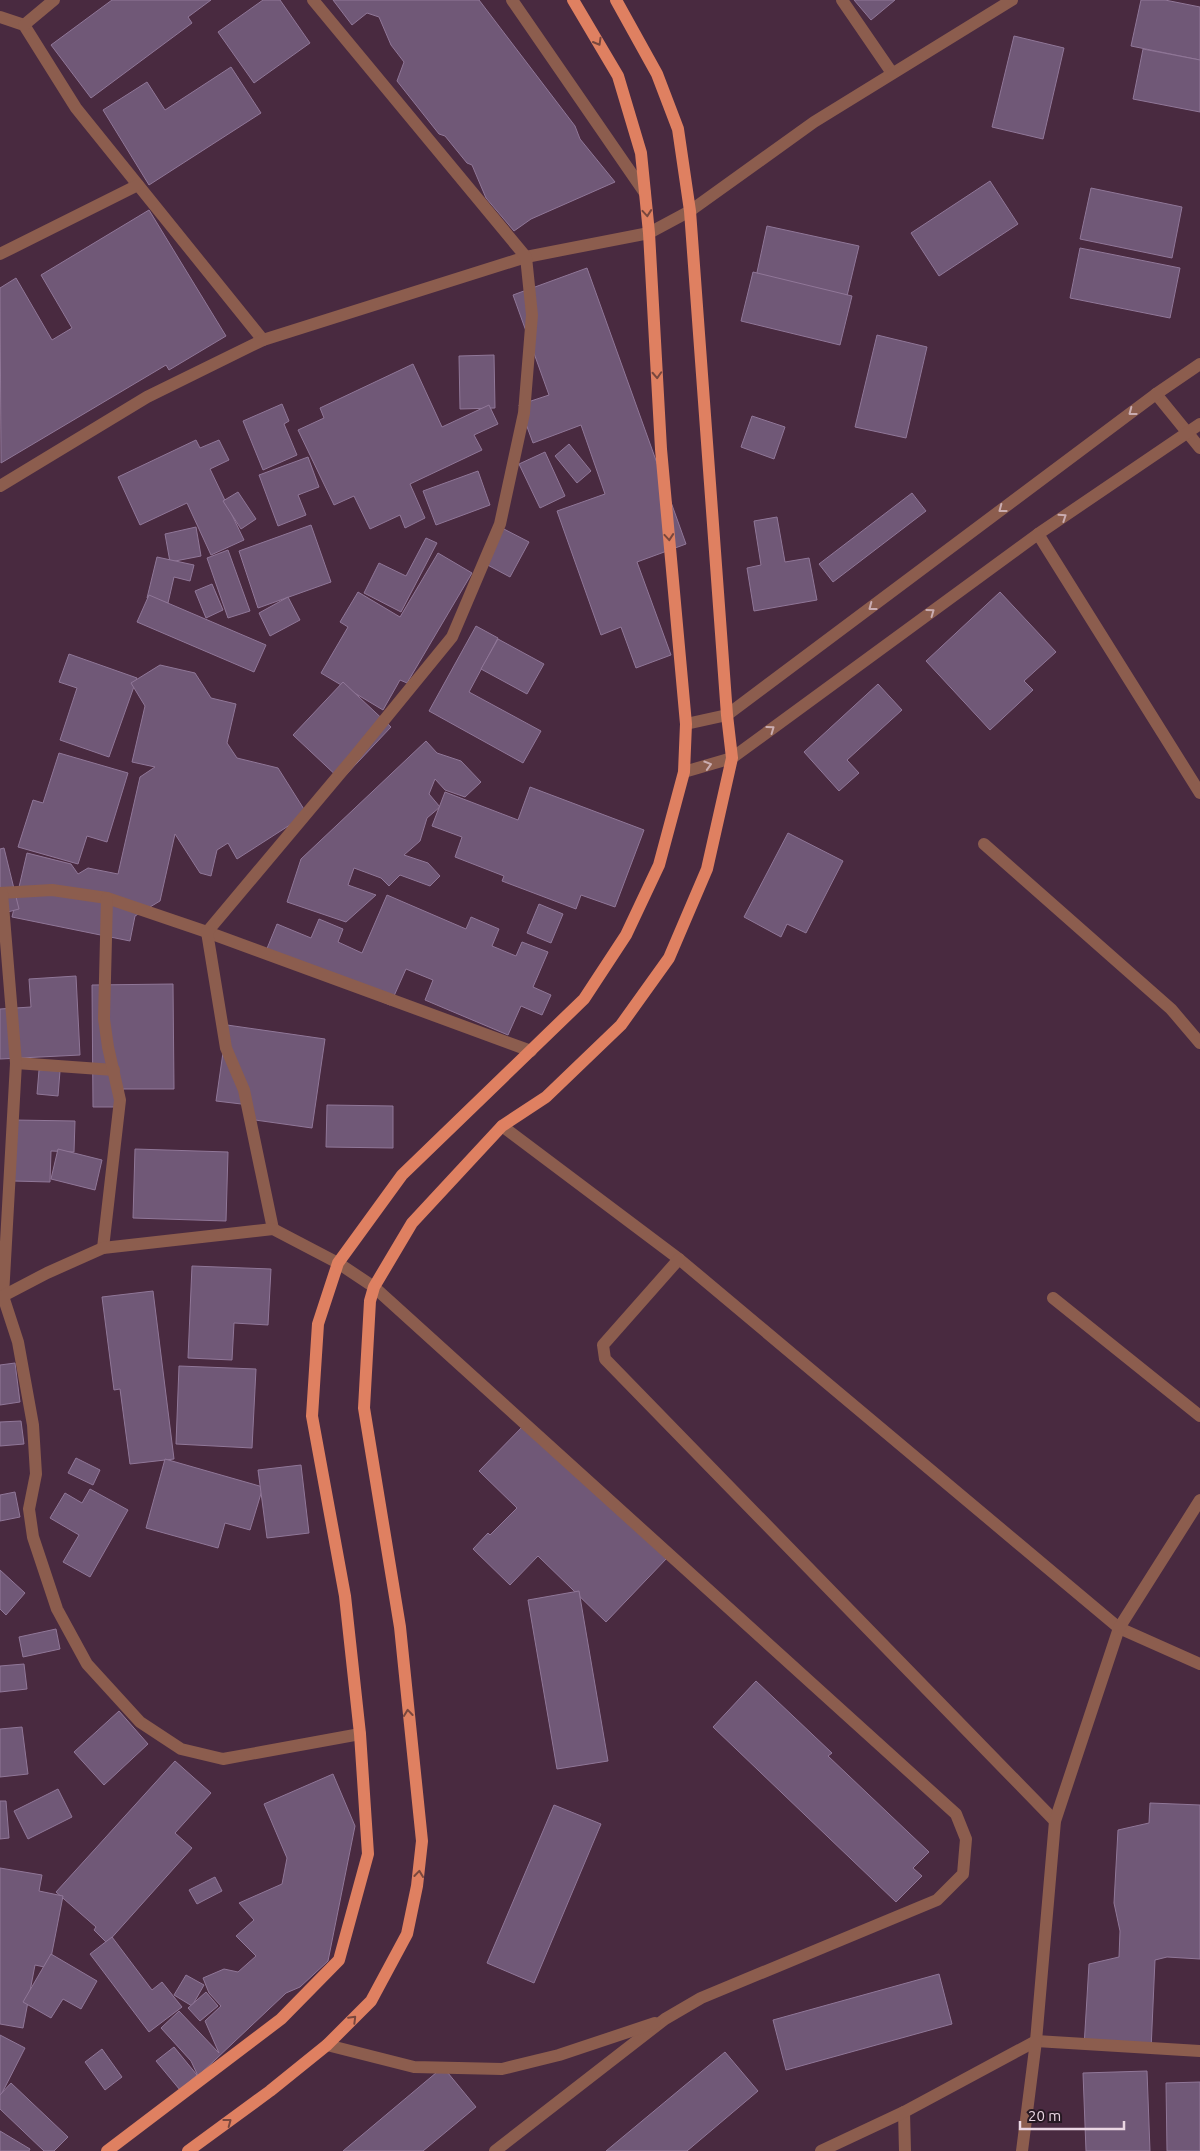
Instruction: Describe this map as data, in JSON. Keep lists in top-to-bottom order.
{
  "scale_bar": "20 m"
}
